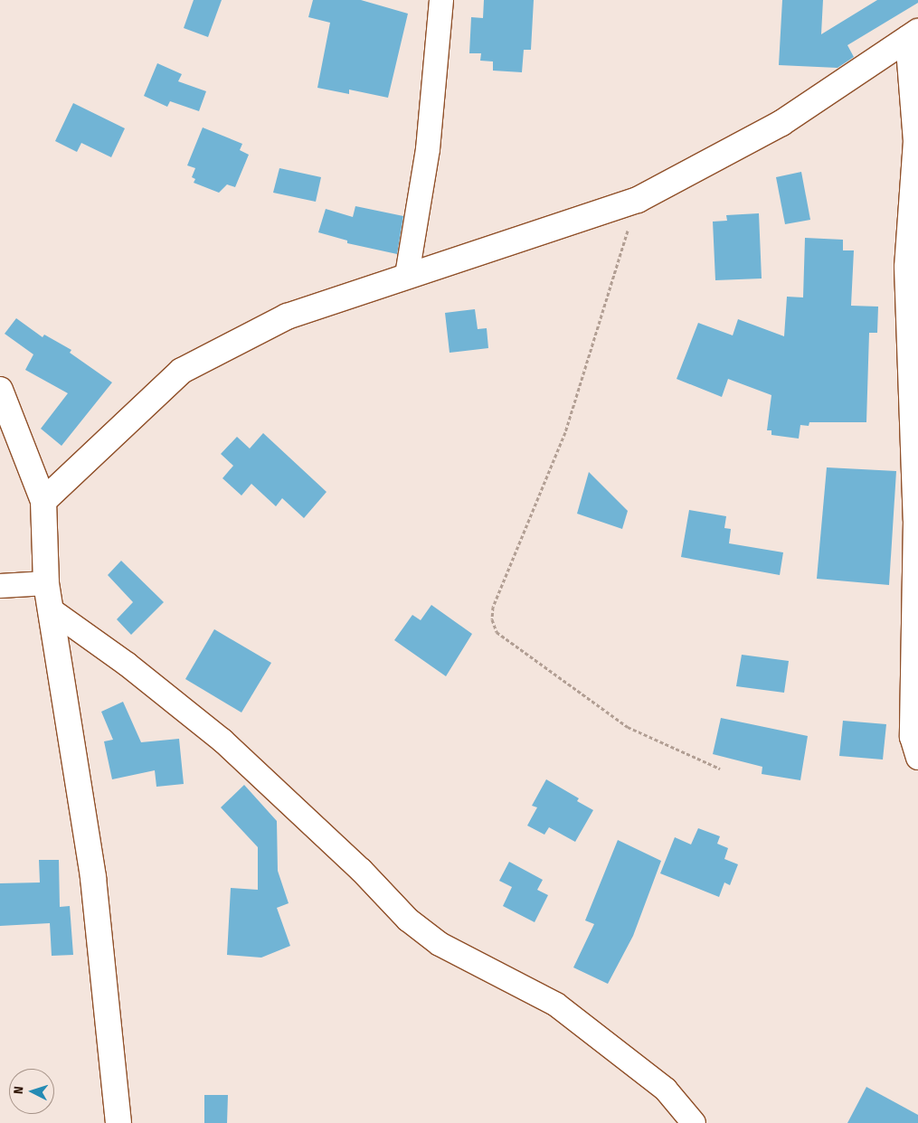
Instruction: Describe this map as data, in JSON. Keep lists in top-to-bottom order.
{
  "north": "left"
}
